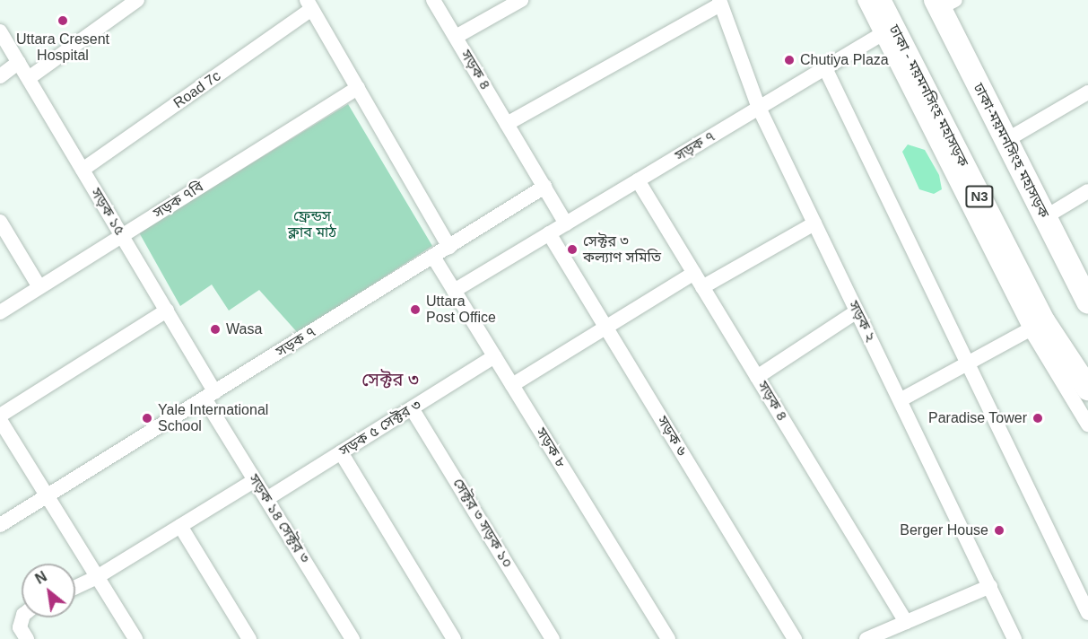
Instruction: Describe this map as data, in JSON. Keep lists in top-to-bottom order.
{
  "streets": {
    "highway": ["ঢাকা - ময়মনসিংহ মহাসড়ক", "ঢাকা-ময়মনসিংহ মহাসড়ক", "N3"],
    "street": [
      "সড়ক ৪",
      "Road 7c",
      "সড়ক ৭",
      "সড়ক ৭বি",
      "সড়ক ১৫",
      "সড়ক ২",
      "সড়ক ৫ সেক্টর ৩",
      "সড়ক ৬",
      "সড়ক ৮",
      "সড়ক ১৪ সেক্টর ৩",
      "সেক্টর ৩ সড়ক ১০"
    ]
  },
  "crossings": [
    ["সড়ক ৪", "সড়ক ৭"],
    ["Road 7c", "সড়ক ১৫"],
    ["সড়ক ৭", "সড়ক ১৫"],
    ["সড়ক ৭", "সড়ক ২"],
    ["সড়ক ৭", "সড়ক ৬"],
    ["সড়ক ৭", "সড়ক ৮"],
    ["সড়ক ৭", "সড়ক ১৪ সেক্টর ৩"],
    ["সড়ক ৭বি", "সড়ক ১৫"],
    ["সড়ক ১৫", "সড়ক ১৪ সেক্টর ৩"],
    ["সড়ক ৫ সেক্টর ৩", "সড়ক ৮"],
    ["সড়ক ৫ সেক্টর ৩", "সড়ক ১৪ সেক্টর ৩"],
    ["সড়ক ৫ সেক্টর ৩", "সেক্টর ৩ সড়ক ১০"]
  ],
  "districts": ["সেক্টর ৩"],
  "parks": ["ফ্রেন্ডস ক্লাব মাঠ"],
  "places": [
    "Uttara Cresent Hospital",
    "Chutiya Plaza",
    "সেক্টর ৩ কল্যাণ সমিতি",
    "Uttara Post Office",
    "Wasa",
    "Yale International School",
    "Paradise Tower",
    "Berger House"
  ],
  "north": "top left"
}
